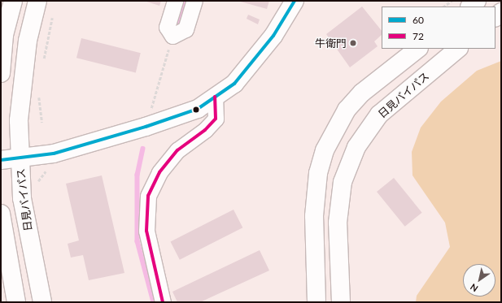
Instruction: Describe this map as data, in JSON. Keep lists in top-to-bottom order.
{
  "streets": {
    "main road": ["日見バイパス"]
  },
  "places": ["牛衛門"],
  "lines": ["transit line 60", "transit line 72"],
  "legend": ["60", "72"],
  "north": "bottom left"
}
